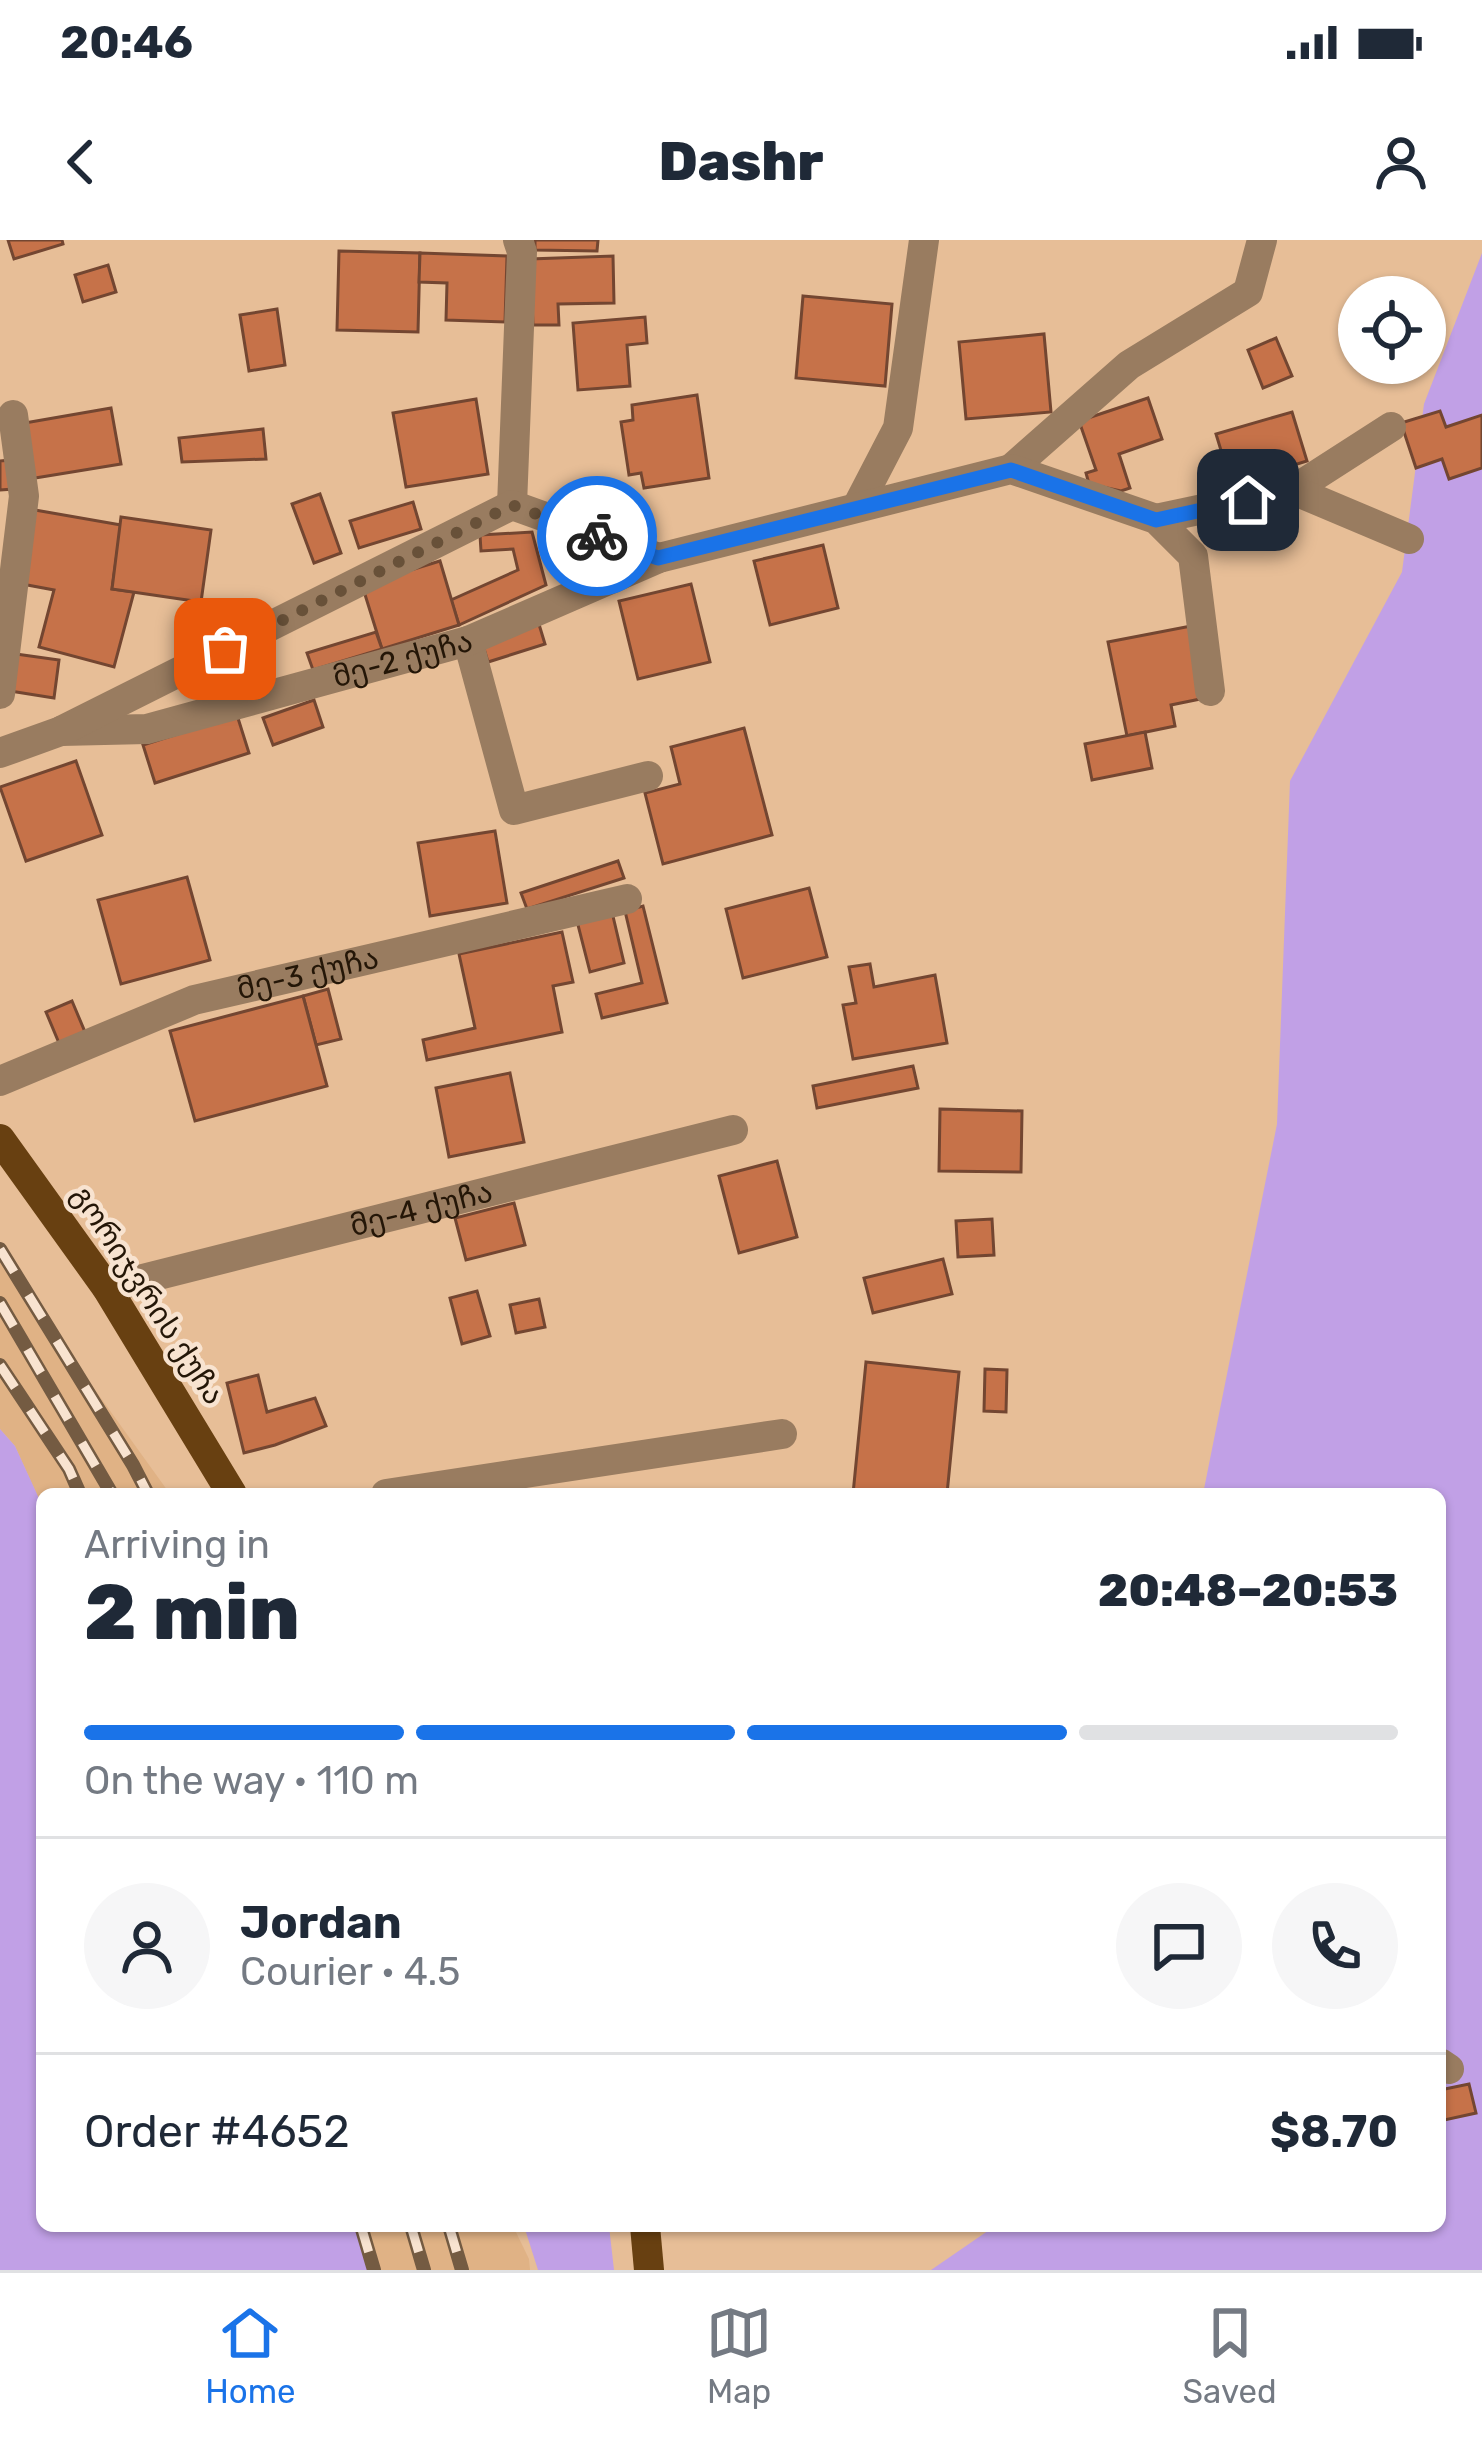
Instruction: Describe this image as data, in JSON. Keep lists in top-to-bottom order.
{
  "streets": {
    "main road": ["გორიჯვრის ქუჩა"],
    "street": ["მე-2 ქუჩა", "მე-3 ქუჩა", "მე-4 ქუჩა"]
  },
  "crossings": [
    ["მე-4 ქუჩა", "გორიჯვრის ქუჩა"]
  ],
  "page": {
    "status": "20:46",
    "header": "Dashr",
    "heading": ["2 min", "Arriving in", "20:48–20:53"],
    "panel": [
      "Jordan",
      "Courier · 4.5",
      "Order #4652",
      "$8.70"
    ],
    "bar": "On the way · 110 m",
    "tabs": ["Home", "Map", "Saved"]
  }
}
